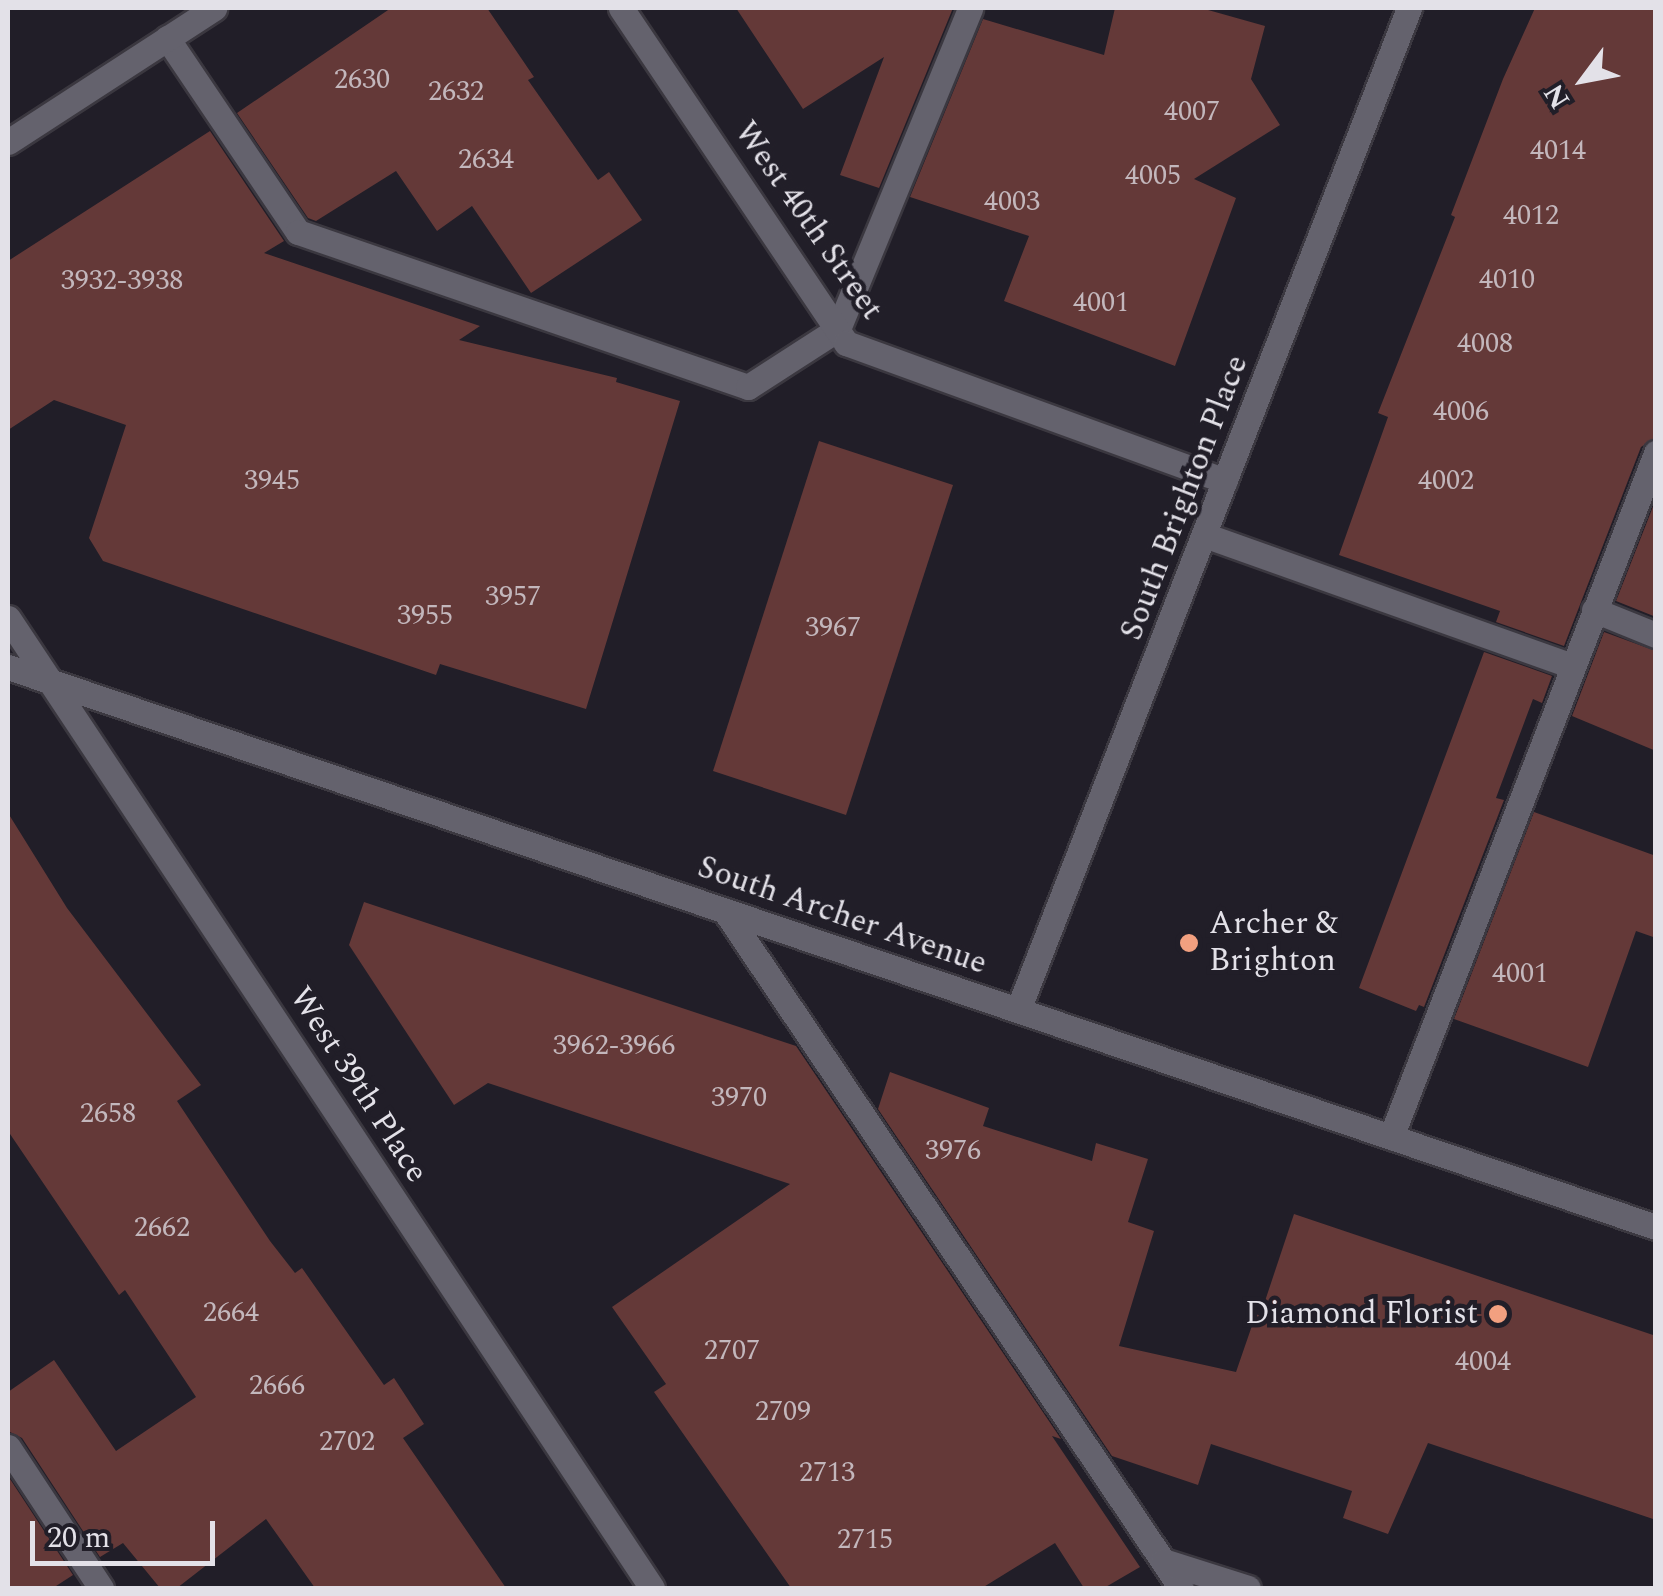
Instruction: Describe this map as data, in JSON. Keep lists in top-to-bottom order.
{
  "streets": {
    "street": [
      "West 40th Street",
      "South Brighton Place",
      "South Archer Avenue",
      "West 39th Place"
    ]
  },
  "crossings": [
    ["West 40th Street", "South Brighton Place"],
    ["South Brighton Place", "South Archer Avenue"],
    ["South Archer Avenue", "West 39th Place"]
  ],
  "places": ["Archer & Brighton", "Diamond Florist"],
  "house_numbers": [
    "2630",
    "2632",
    "4007",
    "4014",
    "2634",
    "4005",
    "4003",
    "4012",
    "4010",
    "3932-3938",
    "4001",
    "4008",
    "4006",
    "3945",
    "4002",
    "3957",
    "3955",
    "3967",
    "4001",
    "3962-3966",
    "3970",
    "2658",
    "3976",
    "2662",
    "2664",
    "2707",
    "4004",
    "2666",
    "2709",
    "2702",
    "2713",
    "2715"
  ],
  "scale_bar": "20 m",
  "north": "bottom left"
}
